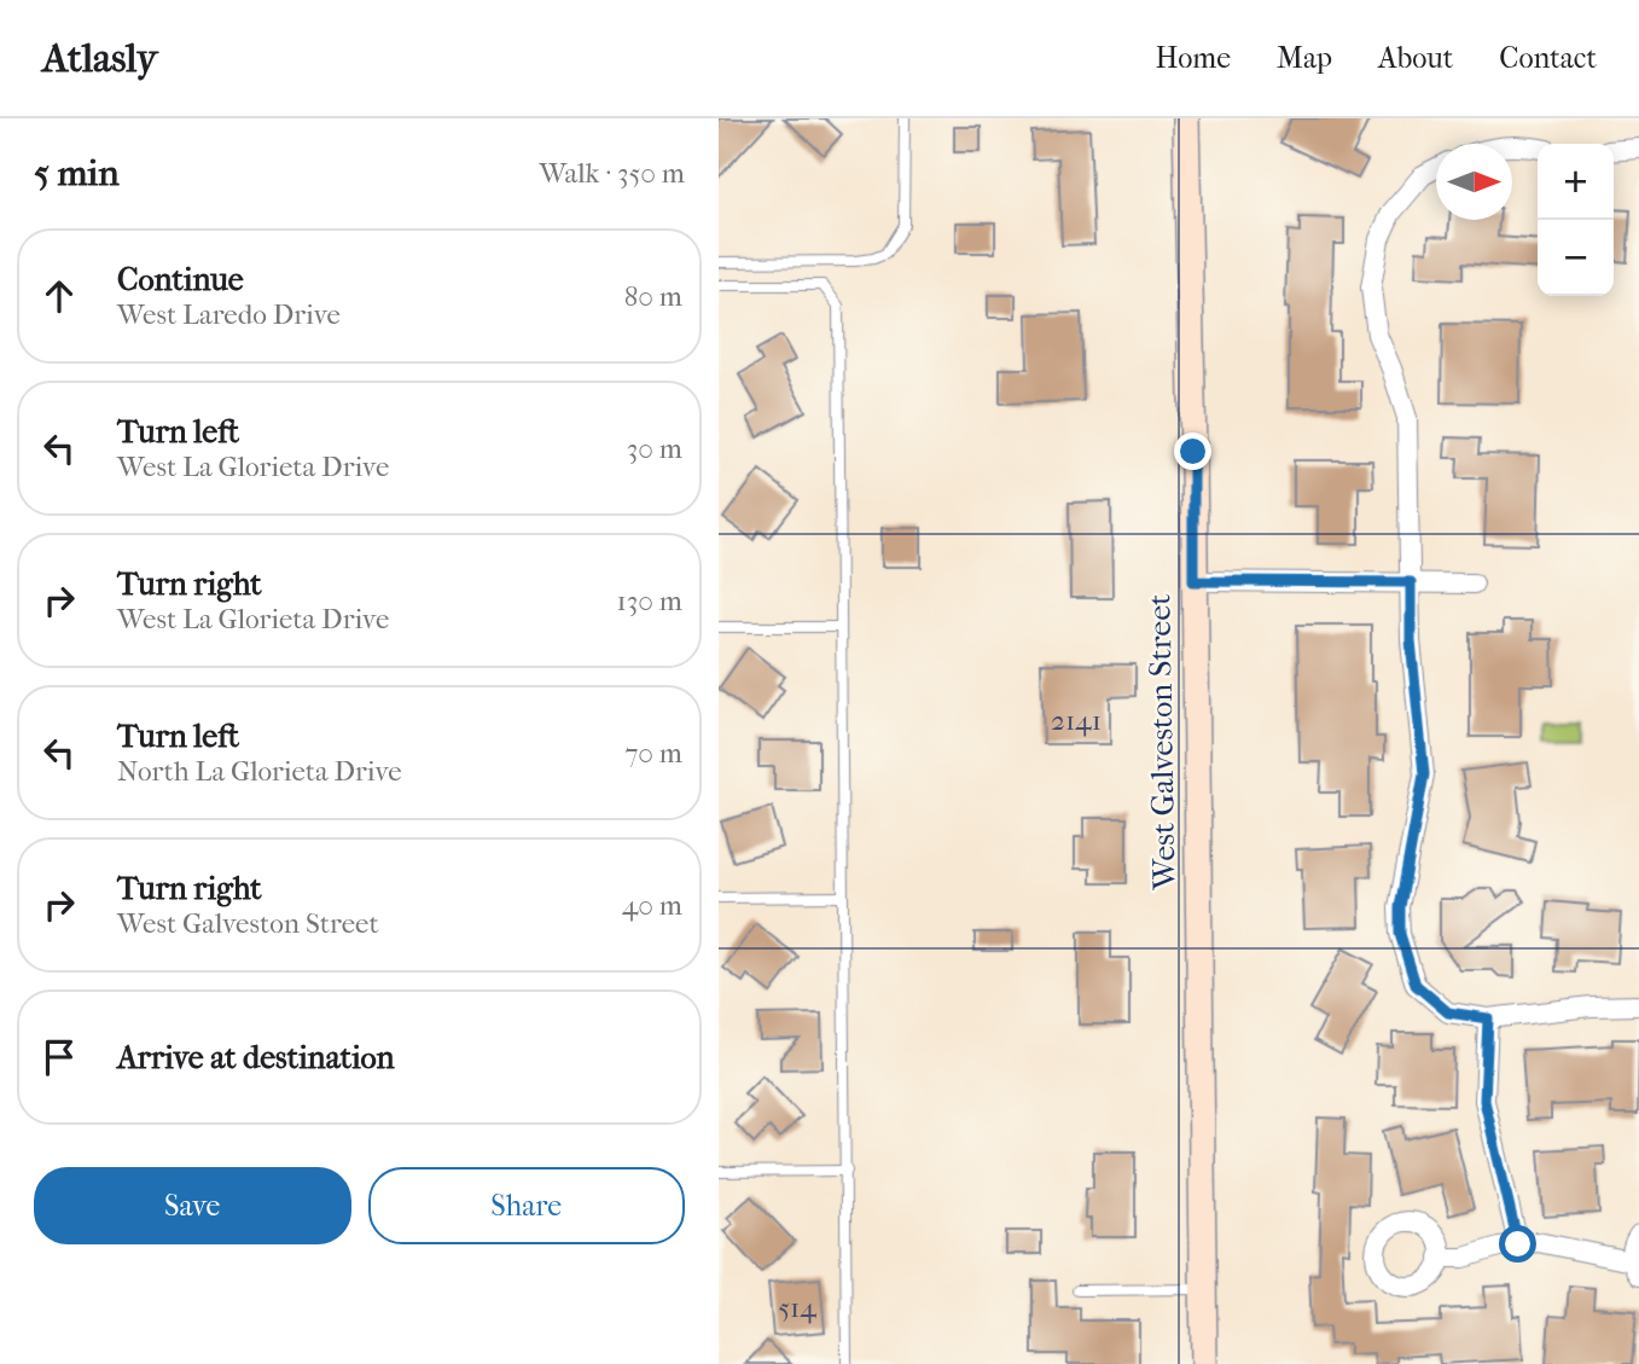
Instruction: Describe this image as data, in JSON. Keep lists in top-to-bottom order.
{
  "streets": {
    "street": ["West Galveston Street"]
  },
  "house_numbers": ["2141", "514"],
  "north": "right",
  "page": {
    "header": "Atlasly",
    "nav": [
      "Home",
      "Map",
      "About",
      "Contact"
    ],
    "heading": ["5 min", "Walk · 350 m"],
    "map_buttons": ["+", "−"],
    "list": [
      ["Continue", "West Laredo Drive", "80 m"],
      ["Turn left", "West La Glorieta Drive", "30 m"],
      ["Turn right", "West La Glorieta Drive", "130 m"],
      ["Turn left", "North La Glorieta Drive", "70 m"],
      ["Turn right", "West Galveston Street", "40 m"],
      "Arrive at destination"
    ],
    "buttons": ["Save", "Share"]
  }
}
